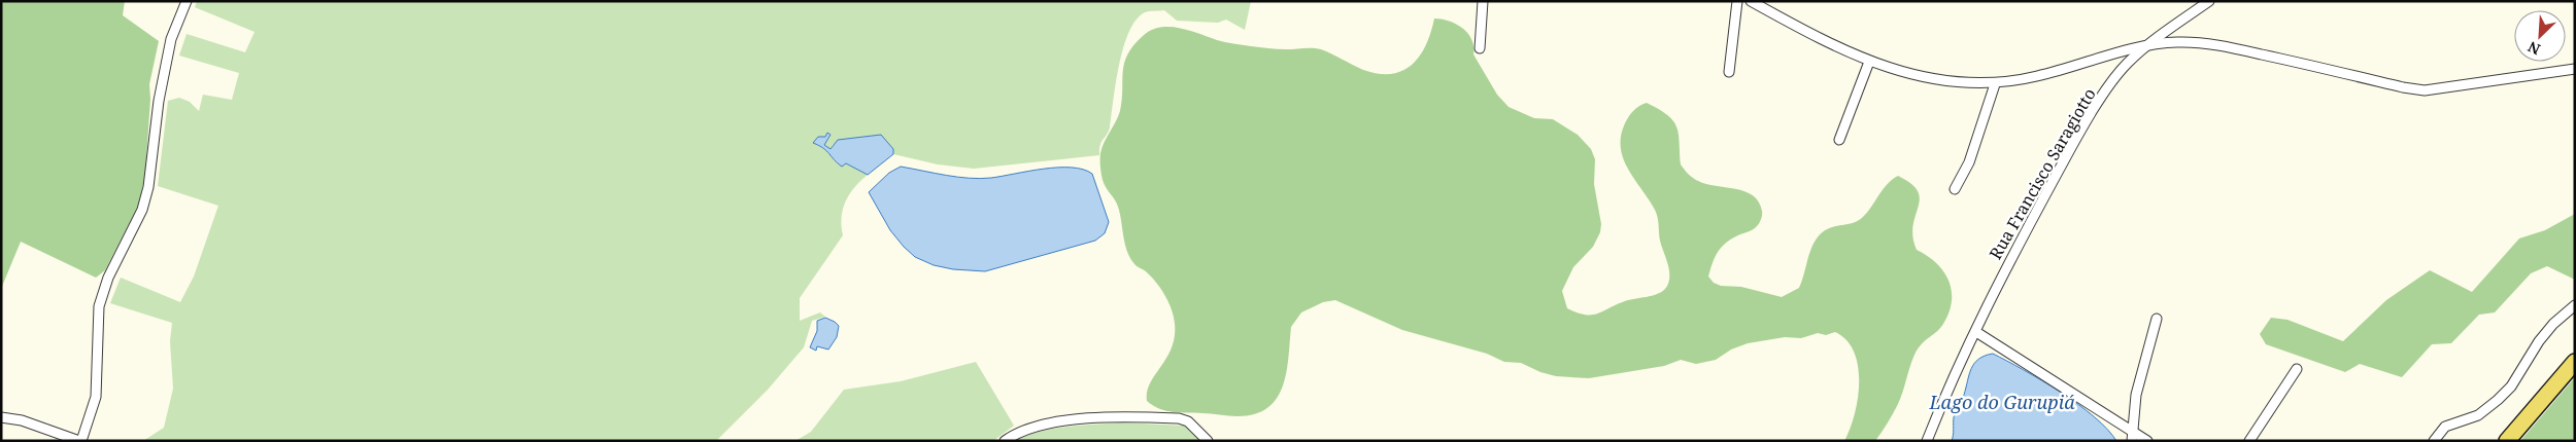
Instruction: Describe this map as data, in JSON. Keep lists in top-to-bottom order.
{
  "streets": {
    "street": ["Rua Francisco Saragiotto"]
  },
  "water": ["Lago do Gurupiá"],
  "north": "bottom left"
}
